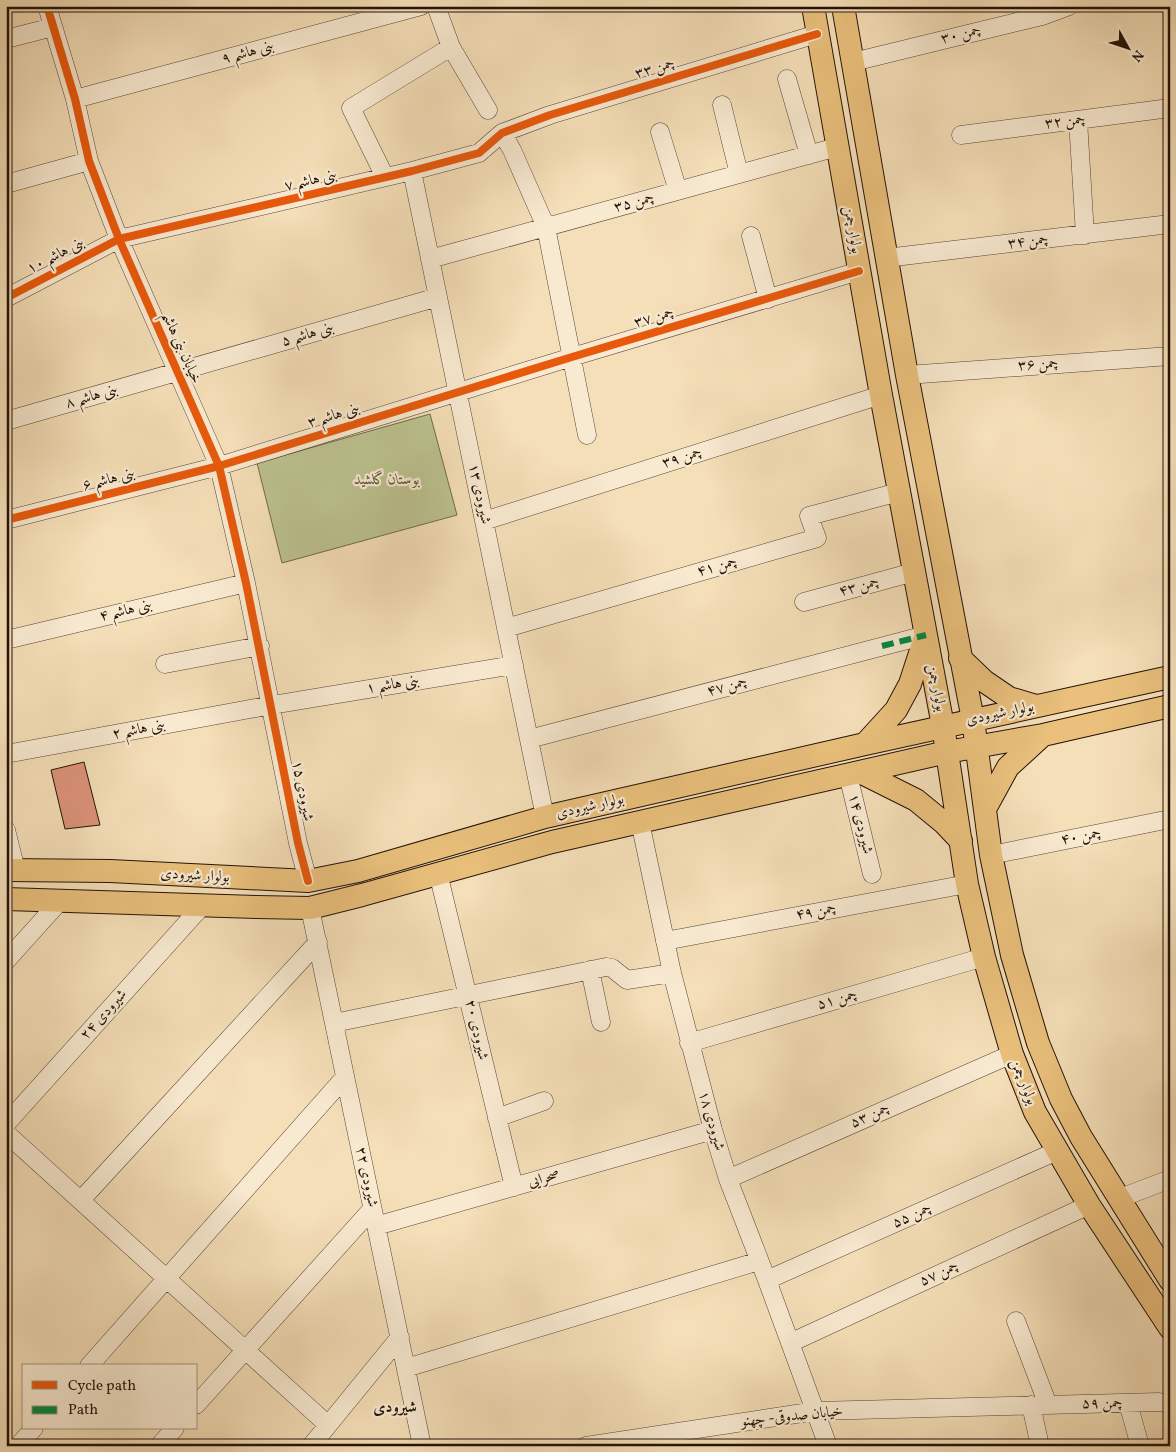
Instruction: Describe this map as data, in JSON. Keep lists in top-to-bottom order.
{
  "streets": {
    "main road": ["بولوار چمن", "بولوار شیرودی"],
    "street": [
      "چمن ۳۰",
      "بنی هاشم ۹",
      "چمن ۳۳",
      "چمن ۳۲",
      "بنی هاشم ۷",
      "چمن ۳۵",
      "چمن ۳۴",
      "بنی هاشم ۱۰",
      "چمن ۳۷",
      "بنی هاشم ۵",
      "خیابان بنی هاشم",
      "چمن ۳۶",
      "بنی هاشم ۸",
      "بنی هاشم ۳",
      "چمن ۳۹",
      "بنی هاشم ۶",
      "شیرودی ۱۳",
      "چمن ۴۱",
      "چمن ۴۳",
      "بنی هاشم ۴",
      "بنی هاشم ۱",
      "چمن ۴۷",
      "بنی هاشم ۲",
      "شیرودی ۱۵",
      "شیرودی ۱۴",
      "چمن ۴۰",
      "چمن ۴۹",
      "چمن ۵۱",
      "شیرودی ۲۴",
      "شیرودی ۲۰",
      "چمن ۵۳",
      "شیرودی ۱۸",
      "شیرودی ۲۲",
      "صحرایی",
      "چمن ۵۵",
      "چمن ۵۷",
      "چمن ۵۹",
      "خیابان صدوقی- چهنو"
    ]
  },
  "crossings": [
    ["چمن ۳۰", "بولوار چمن"],
    ["بنی هاشم ۹", "خیابان بنی هاشم"],
    ["چمن ۳۳", "بنی هاشم ۷"],
    ["چمن ۳۳", "بولوار چمن"],
    ["بنی هاشم ۷", "بنی هاشم ۱۰"],
    ["بنی هاشم ۷", "خیابان بنی هاشم"],
    ["بنی هاشم ۷", "شیرودی ۱۳"],
    ["چمن ۳۵", "بولوار چمن"],
    ["چمن ۳۵", "شیرودی ۱۳"],
    ["بولوار چمن", "چمن ۳۴"],
    ["بولوار چمن", "چمن ۳۷"],
    ["بولوار چمن", "چمن ۳۶"],
    ["بولوار چمن", "چمن ۳۹"],
    ["بولوار چمن", "چمن ۴۱"],
    ["بولوار چمن", "چمن ۴۳"],
    ["بولوار چمن", "چمن ۴۷"],
    ["بولوار چمن", "بولوار شیرودی"],
    ["بولوار چمن", "چمن ۴۰"],
    ["بولوار چمن", "چمن ۴۹"],
    ["بولوار چمن", "چمن ۵۱"],
    ["بولوار چمن", "چمن ۵۳"],
    ["بولوار چمن", "چمن ۵۵"],
    ["بولوار چمن", "چمن ۵۷"],
    ["بنی هاشم ۱۰", "خیابان بنی هاشم"],
    ["چمن ۳۷", "بنی هاشم ۳"],
    ["چمن ۳۷", "شیرودی ۱۳"],
    ["بنی هاشم ۵", "خیابان بنی هاشم"],
    ["بنی هاشم ۵", "بنی هاشم ۸"],
    ["بنی هاشم ۵", "شیرودی ۱۳"],
    ["خیابان بنی هاشم", "بنی هاشم ۸"],
    ["خیابان بنی هاشم", "بنی هاشم ۳"],
    ["خیابان بنی هاشم", "بنی هاشم ۶"],
    ["خیابان بنی هاشم", "بنی هاشم ۴"],
    ["خیابان بنی هاشم", "بنی هاشم ۱"],
    ["خیابان بنی هاشم", "بنی هاشم ۲"],
    ["خیابان بنی هاشم", "شیرودی ۱۵"],
    ["بنی هاشم ۳", "بنی هاشم ۶"],
    ["بنی هاشم ۳", "شیرودی ۱۳"],
    ["چمن ۳۹", "شیرودی ۱۳"],
    ["شیرودی ۱۳", "چمن ۴۱"],
    ["شیرودی ۱۳", "بنی هاشم ۱"],
    ["شیرودی ۱۳", "چمن ۴۷"],
    ["شیرودی ۱۳", "بولوار شیرودی"],
    ["بنی هاشم ۱", "بنی هاشم ۲"],
    ["بنی هاشم ۱", "شیرودی ۱۵"],
    ["بولوار شیرودی", "شیرودی ۱۵"],
    ["بولوار شیرودی", "شیرودی ۱۴"],
    ["بولوار شیرودی", "شیرودی ۲۴"],
    ["بولوار شیرودی", "شیرودی ۲۰"],
    ["بولوار شیرودی", "شیرودی ۱۸"],
    ["بولوار شیرودی", "شیرودی ۲۲"],
    ["بنی هاشم ۲", "شیرودی ۱۵"],
    ["چمن ۴۹", "شیرودی ۱۸"],
    ["چمن ۵۱", "شیرودی ۱۸"],
    ["شیرودی ۲۰", "صحرایی"],
    ["چمن ۵۳", "شیرودی ۱۸"],
    ["شیرودی ۱۸", "صحرایی"],
    ["شیرودی ۱۸", "چمن ۵۵"],
    ["شیرودی ۱۸", "چمن ۵۷"],
    ["شیرودی ۱۸", "خیابان صدوقی- چهنو"],
    ["شیرودی ۲۲", "صحرایی"],
    ["چمن ۵۹", "خیابان صدوقی- چهنو"]
  ],
  "districts": ["شیرودی"],
  "parks": ["بوستان گلشید"],
  "legend": ["Cycle path", "Path"],
  "north": "bottom right"
}
